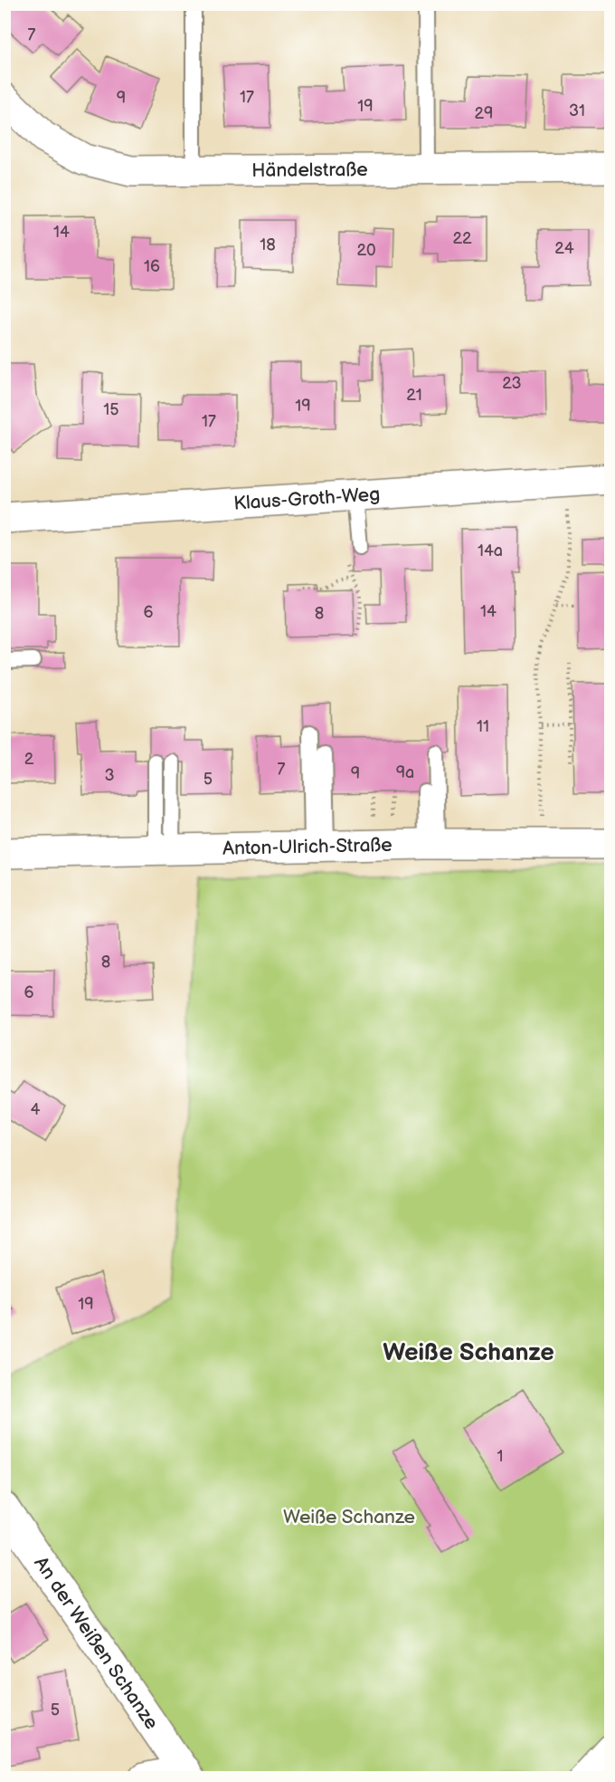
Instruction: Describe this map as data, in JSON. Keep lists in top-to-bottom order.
{
  "streets": {
    "street": [
      "Händelstraße",
      "Klaus-Groth-Weg",
      "Anton-Ulrich-Straße",
      "An der Weißen Schanze"
    ]
  },
  "districts": ["Weiße Schanze"],
  "parks": ["Weiße Schanze"],
  "house_numbers": [
    "7",
    "17",
    "9",
    "19",
    "31",
    "29",
    "14",
    "22",
    "18",
    "24",
    "20",
    "16",
    "23",
    "21",
    "19",
    "15",
    "17",
    "14a",
    "14",
    "6",
    "8",
    "11",
    "2",
    "7",
    "9a",
    "9",
    "3",
    "5",
    "8",
    "6",
    "4",
    "19",
    "1",
    "5"
  ]
}
